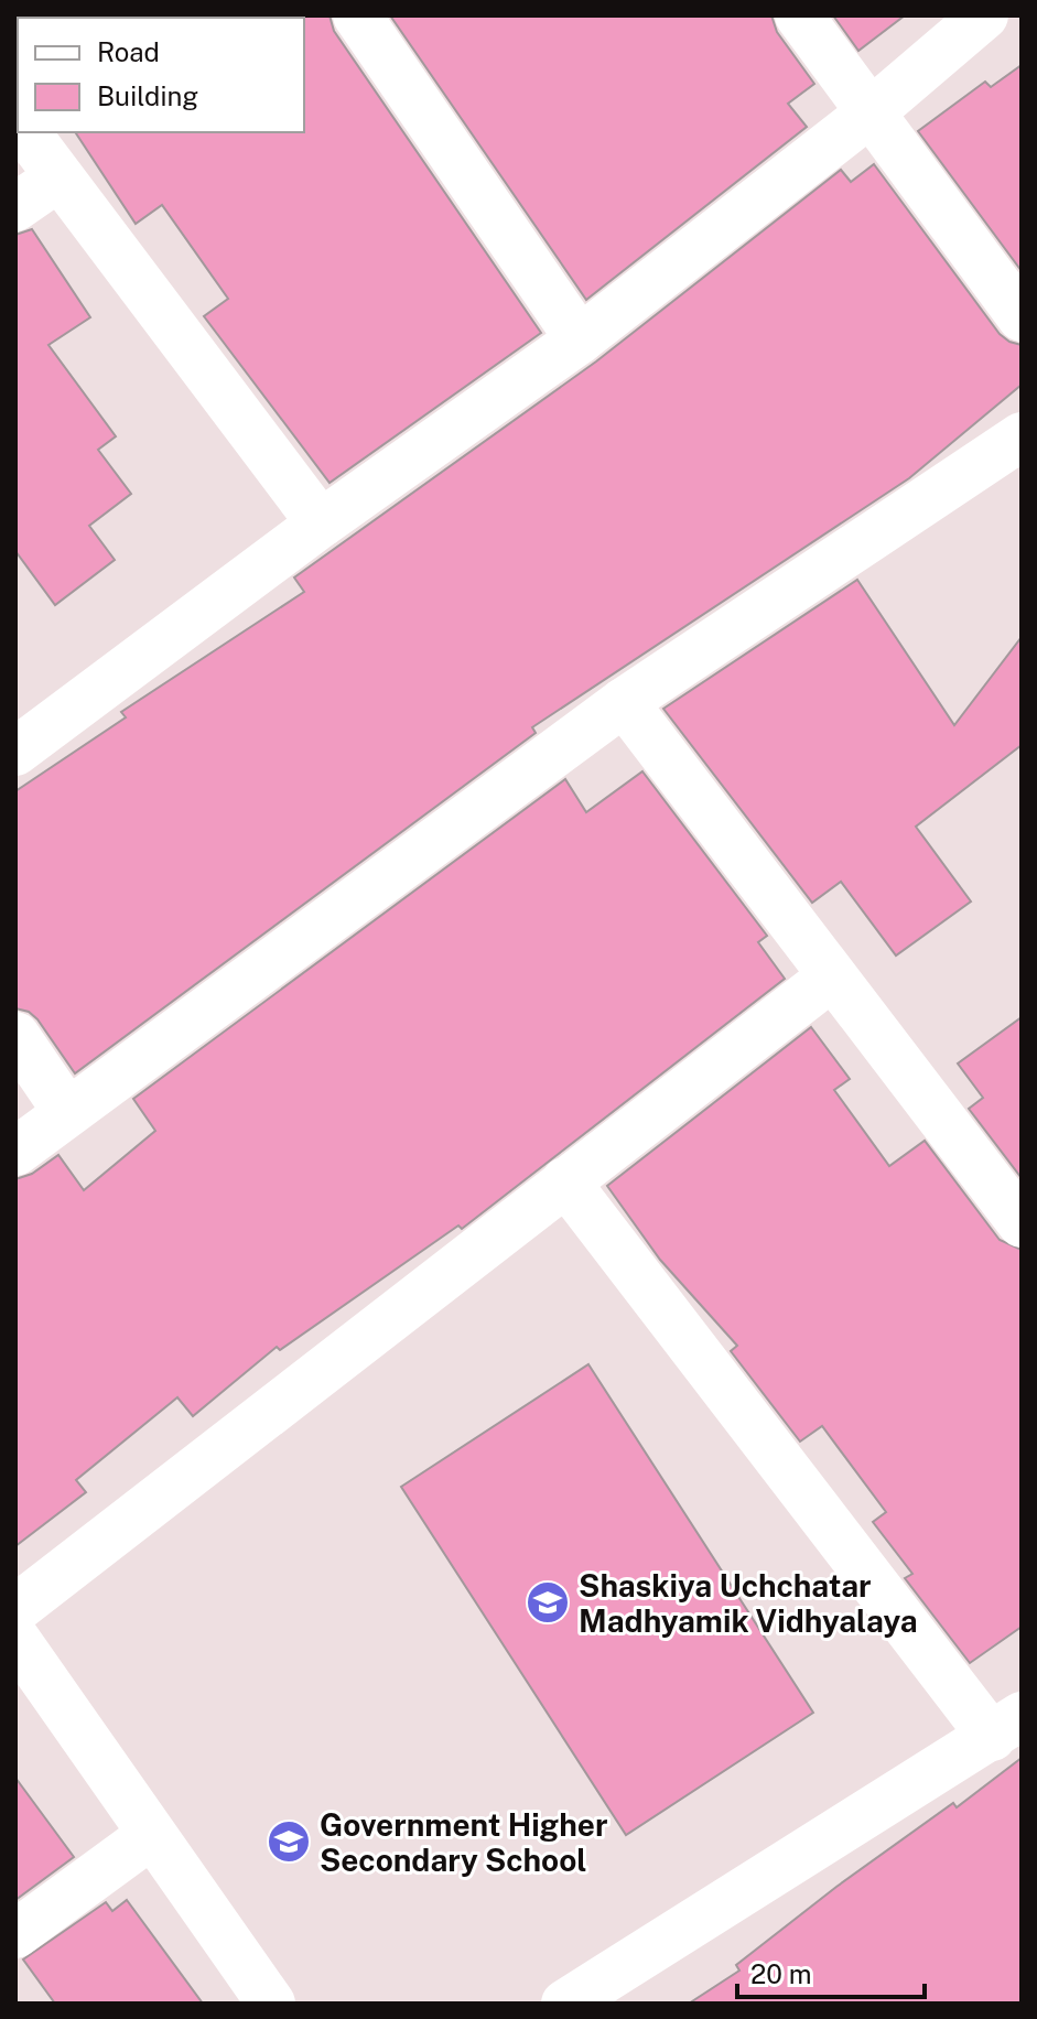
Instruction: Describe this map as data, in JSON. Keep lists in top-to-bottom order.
{
  "places": {
    "school or university": ["Shaskiya Uchchatar Madhyamik Vidhyalaya", "Government Higher Secondary School"]
  },
  "legend": ["Road", "Building"],
  "scale_bar": "20 m"
}
